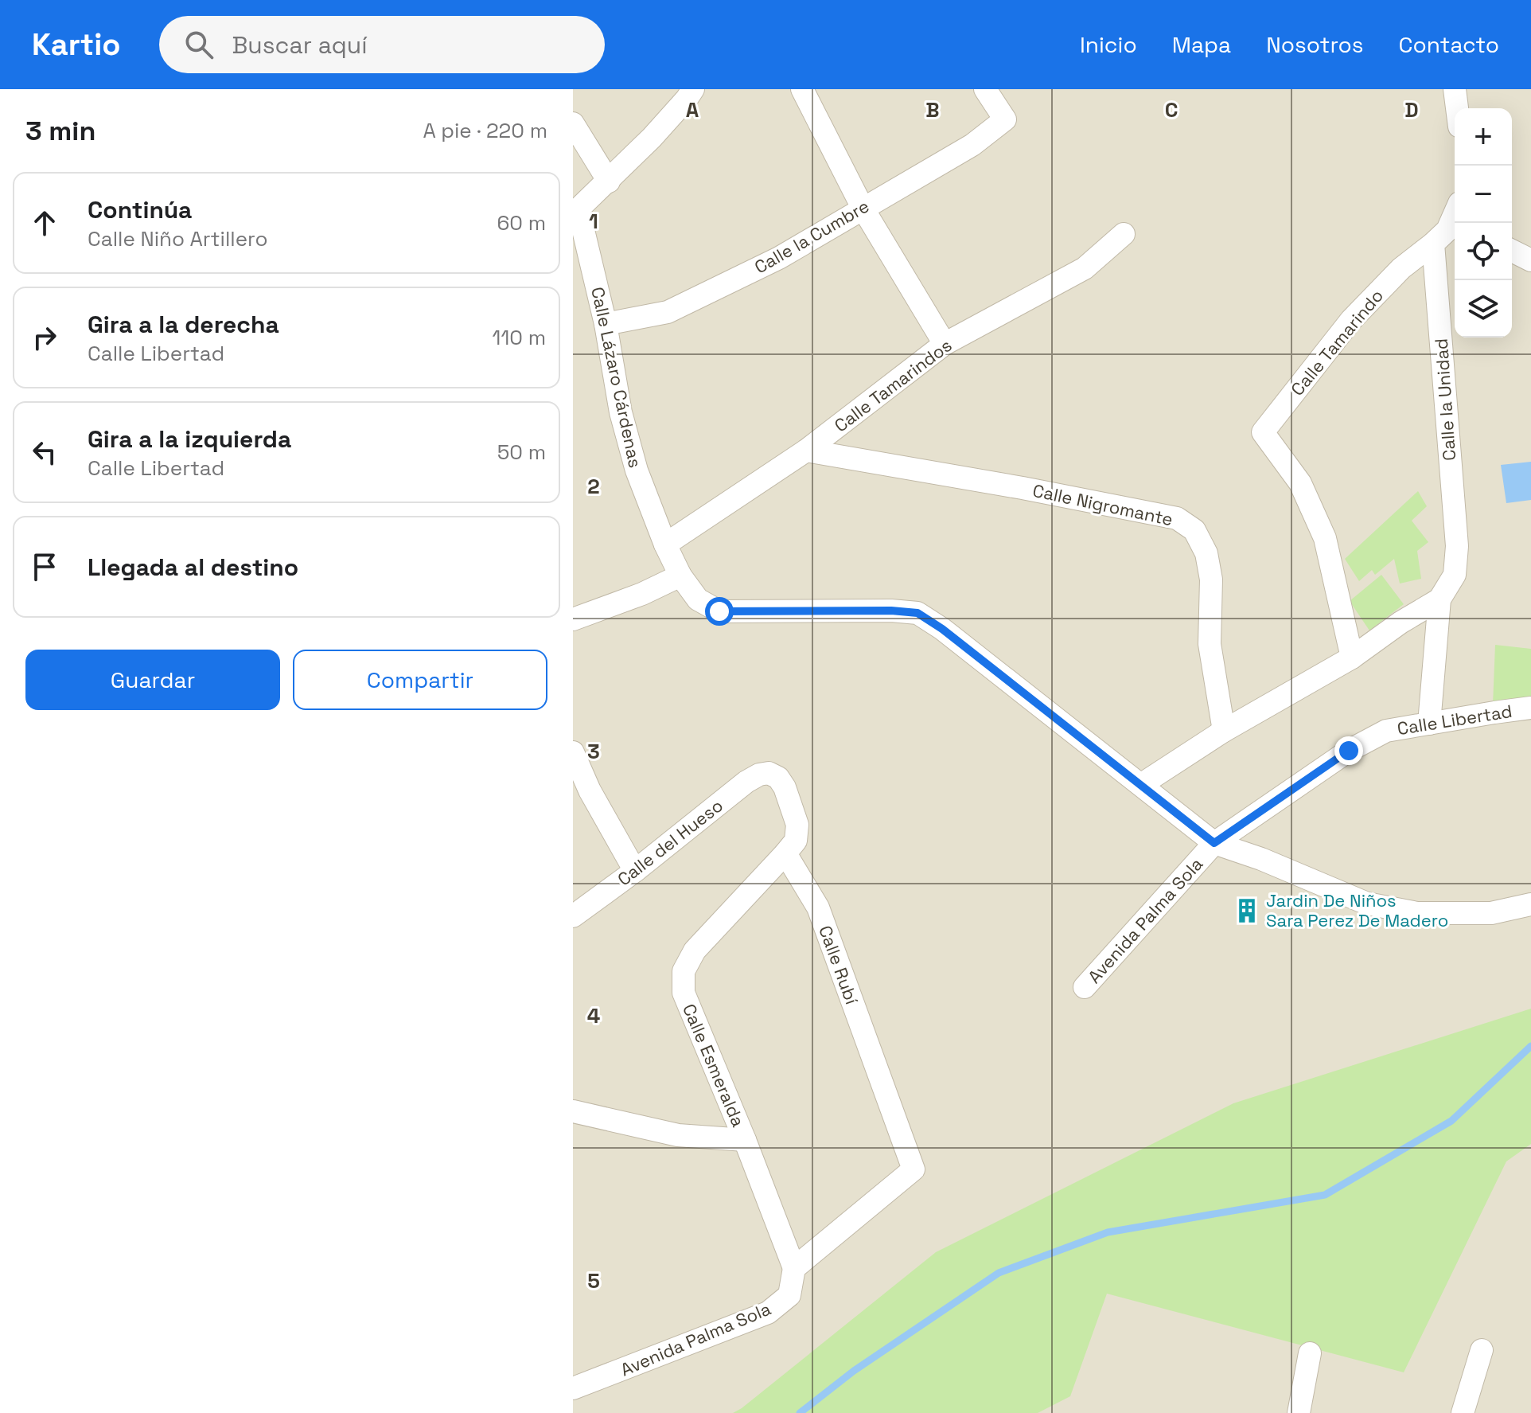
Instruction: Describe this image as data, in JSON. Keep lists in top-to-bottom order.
{
  "streets": {
    "street": [
      "Calle la Cumbre",
      "Calle Tamarindo",
      "Calle Lázaro Cárdenas",
      "Calle Tamarindos",
      "Calle la Unidad",
      "Calle Nigromante",
      "Calle Libertad",
      "Calle del Hueso",
      "Avenida Palma Sola",
      "Calle Rubí",
      "Calle Esmeralda"
    ]
  },
  "crossings": [
    ["Calle la Cumbre", "Calle Lázaro Cárdenas"],
    ["Calle Tamarindo", "Calle la Unidad"],
    ["Calle Lázaro Cárdenas", "Calle Tamarindos"],
    ["Calle Tamarindos", "Calle Nigromante"],
    ["Calle la Unidad", "Calle Libertad"],
    ["Calle Libertad", "Avenida Palma Sola"],
    ["Calle del Hueso", "Calle Rubí"],
    ["Calle del Hueso", "Calle Esmeralda"],
    ["Avenida Palma Sola", "Calle Rubí"],
    ["Avenida Palma Sola", "Calle Esmeralda"],
    ["Calle Rubí", "Calle Esmeralda"]
  ],
  "places": {
    "building": ["Jardin De Niños Sara Perez De Madero"]
  },
  "page": {
    "header": "Kartio",
    "search": "Buscar aquí",
    "nav": [
      "Inicio",
      "Mapa",
      "Nosotros",
      "Contacto"
    ],
    "heading": ["3 min", "A pie · 220 m"],
    "map_buttons": ["+", "−"],
    "list": [
      ["Continúa", "Calle Niño Artillero", "60 m"],
      ["Gira a la derecha", "Calle Libertad", "110 m"],
      ["Gira a la izquierda", "Calle Libertad", "50 m"],
      "Llegada al destino"
    ],
    "buttons": ["Guardar", "Compartir"]
  },
  "grid": {
    "columns": [
      "A",
      "B",
      "C",
      "D"
    ],
    "rows": [
      "1",
      "2",
      "3",
      "4",
      "5"
    ]
  }
}
